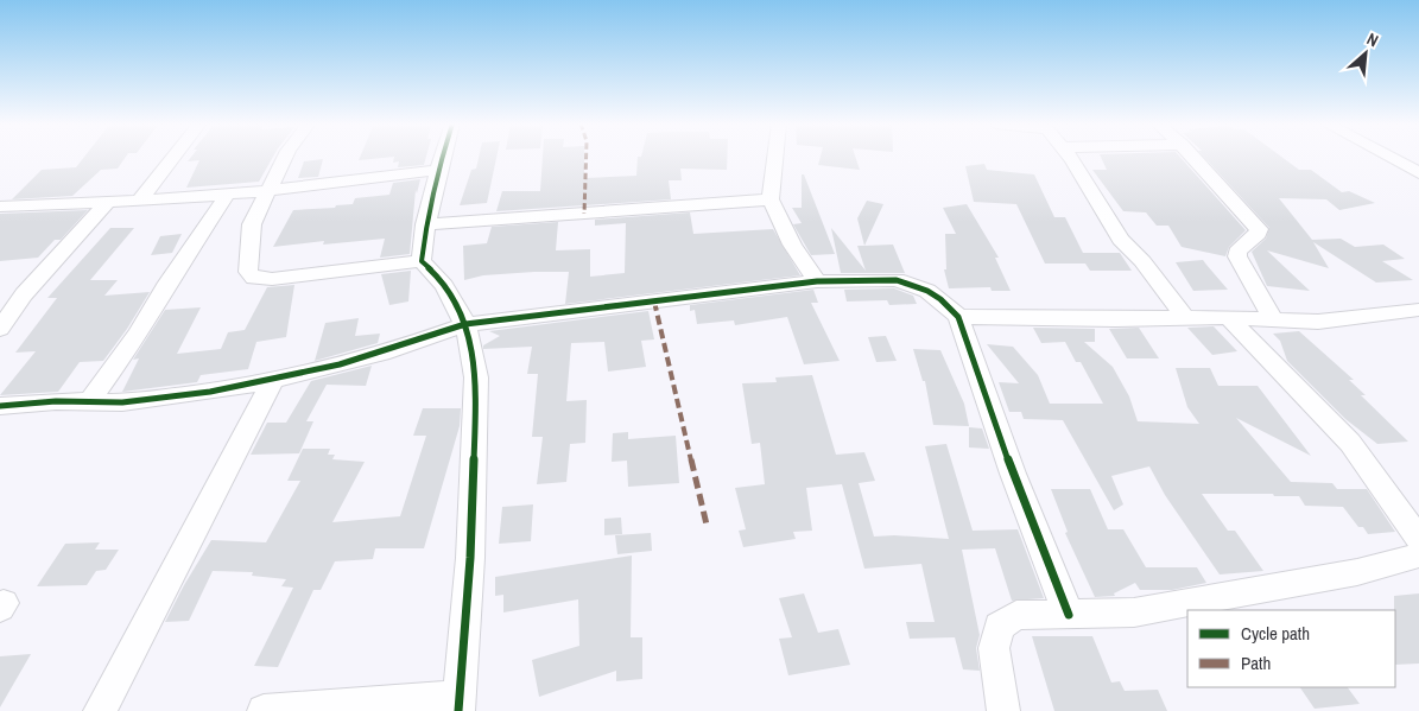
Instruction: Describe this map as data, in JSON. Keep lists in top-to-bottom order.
{
  "legend": ["Cycle path", "Path"],
  "north": "top right"
}
